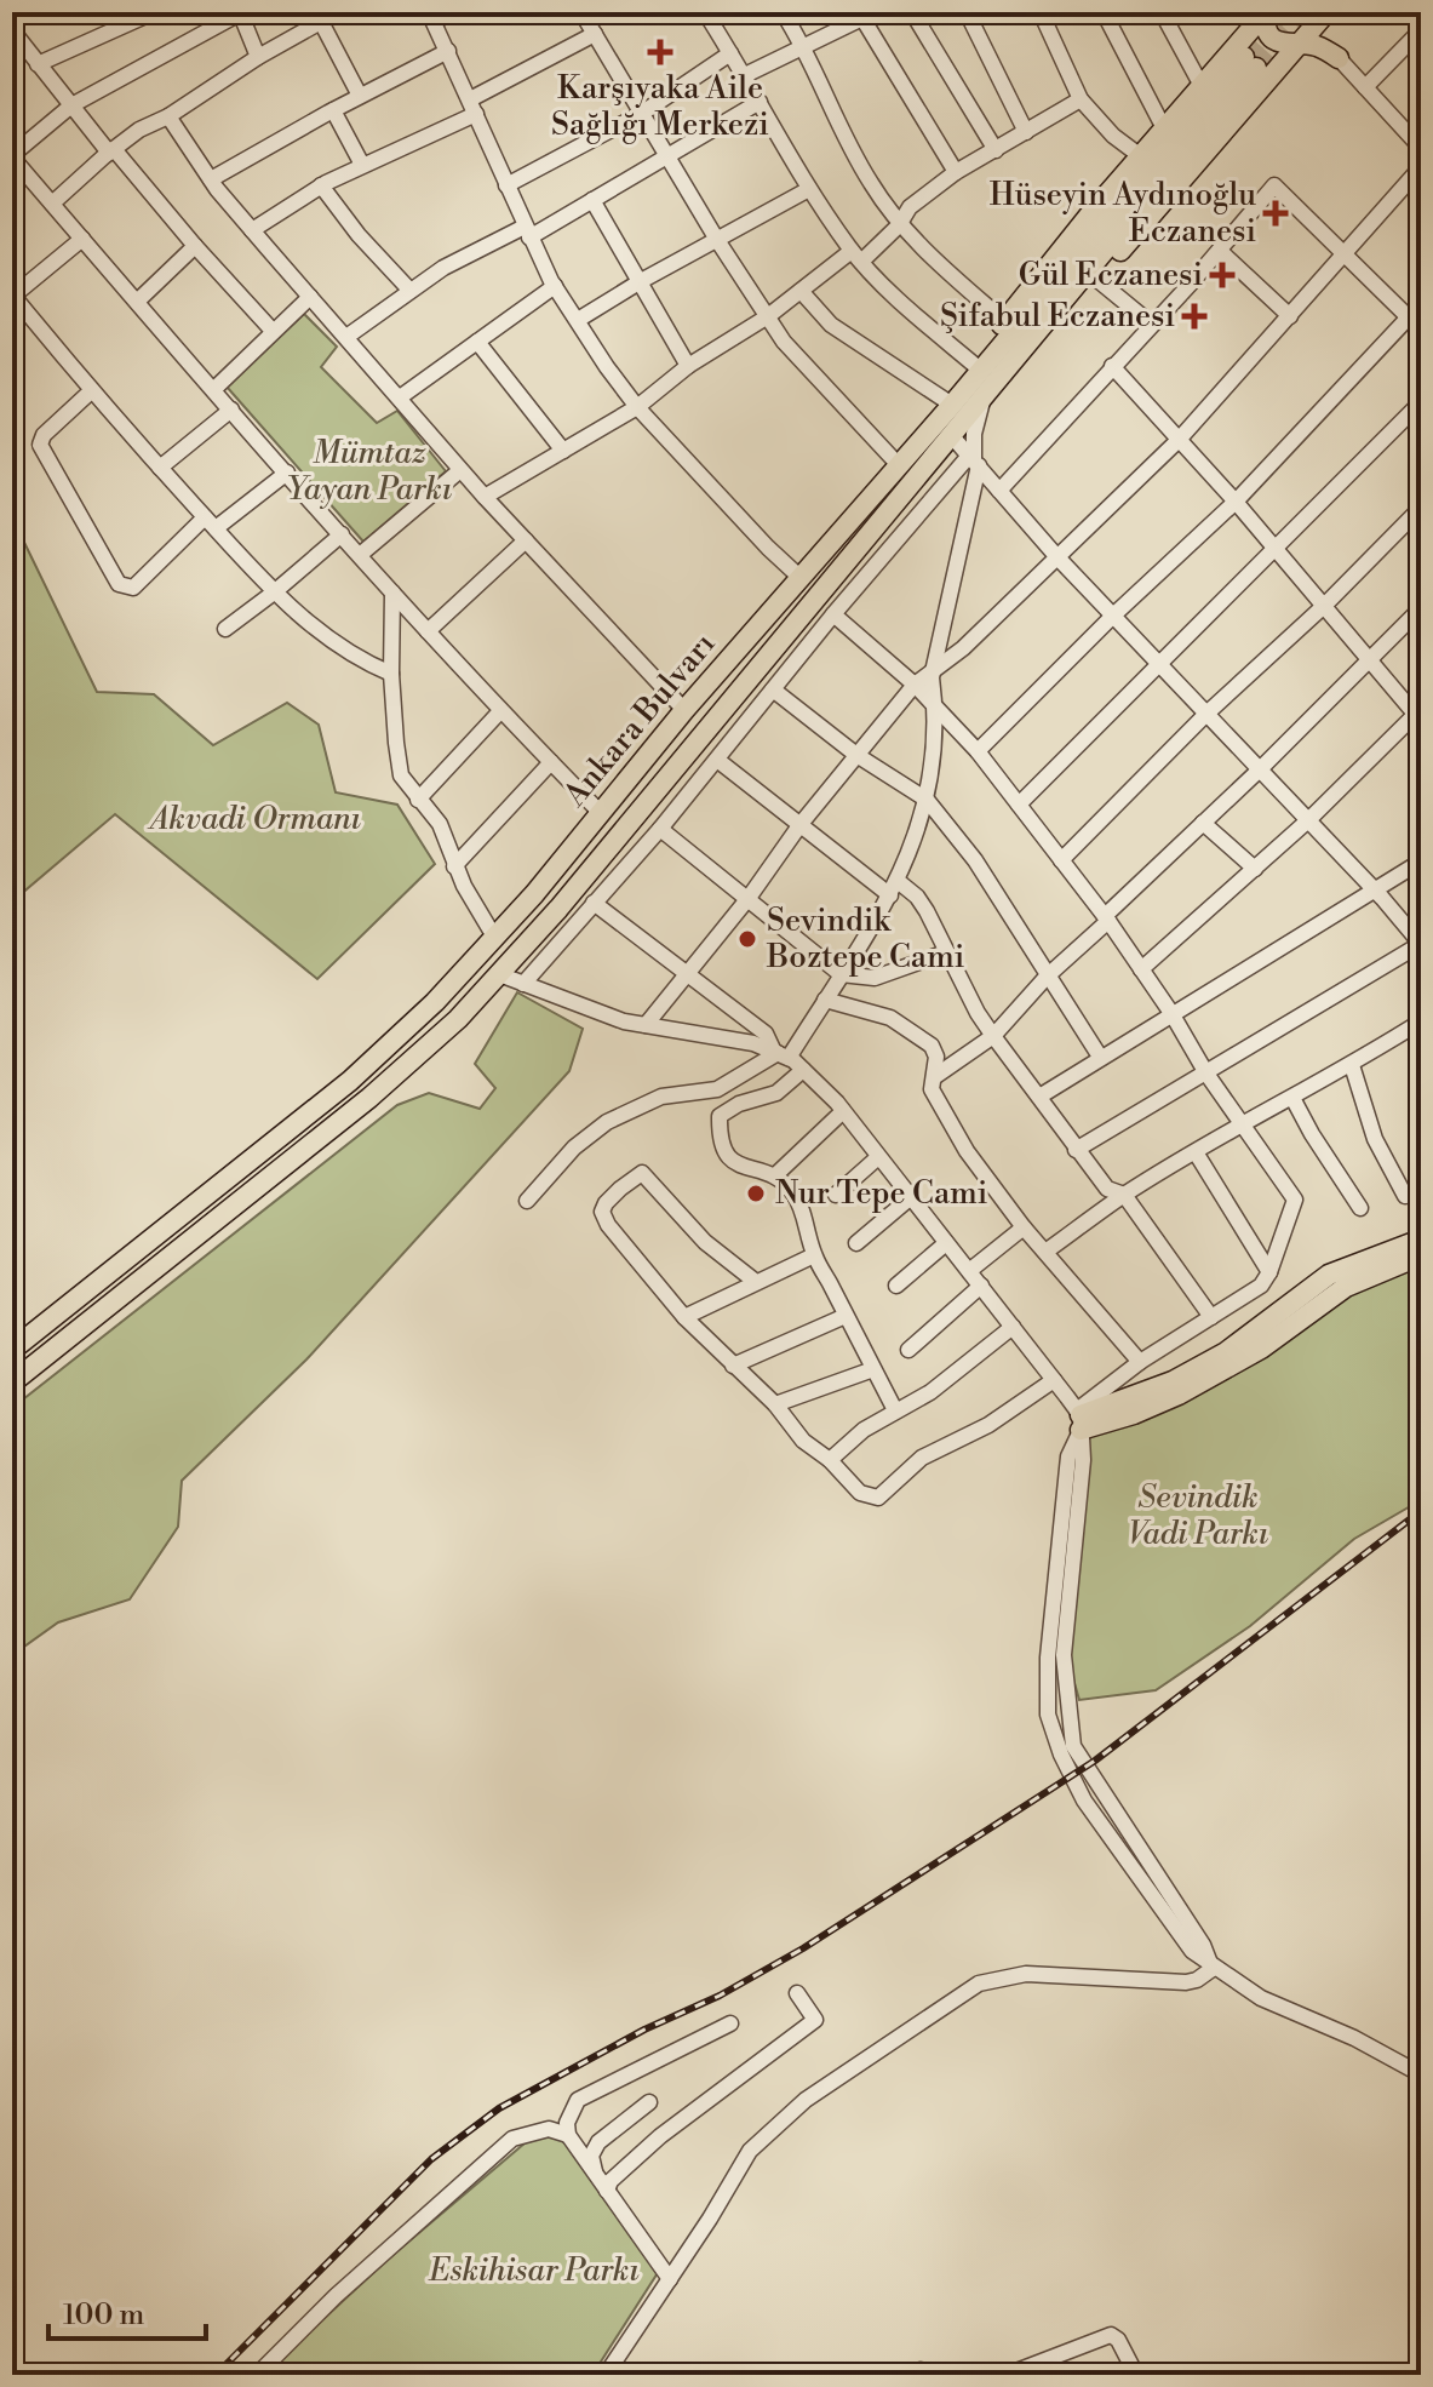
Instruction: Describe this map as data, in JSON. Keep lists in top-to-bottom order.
{
  "streets": {
    "main road": ["Ankara Bulvarı"]
  },
  "parks": [
    "Mümtaz Yayan Parkı",
    "Akvadi Ormanı",
    "Sevindik Vadi Parkı",
    "Eskihisar Parkı"
  ],
  "places": {
    "health": [
      "Karşıyaka Aile Sağlığı Merkezi",
      "Hüseyin Aydınoğlu Eczanesi",
      "Gül Eczanesi",
      "Şifabul Eczanesi"
    ],
    "other": ["Sevindik Boztepe Cami", "Nur Tepe Cami"]
  },
  "scale_bar": "100 m"
}
